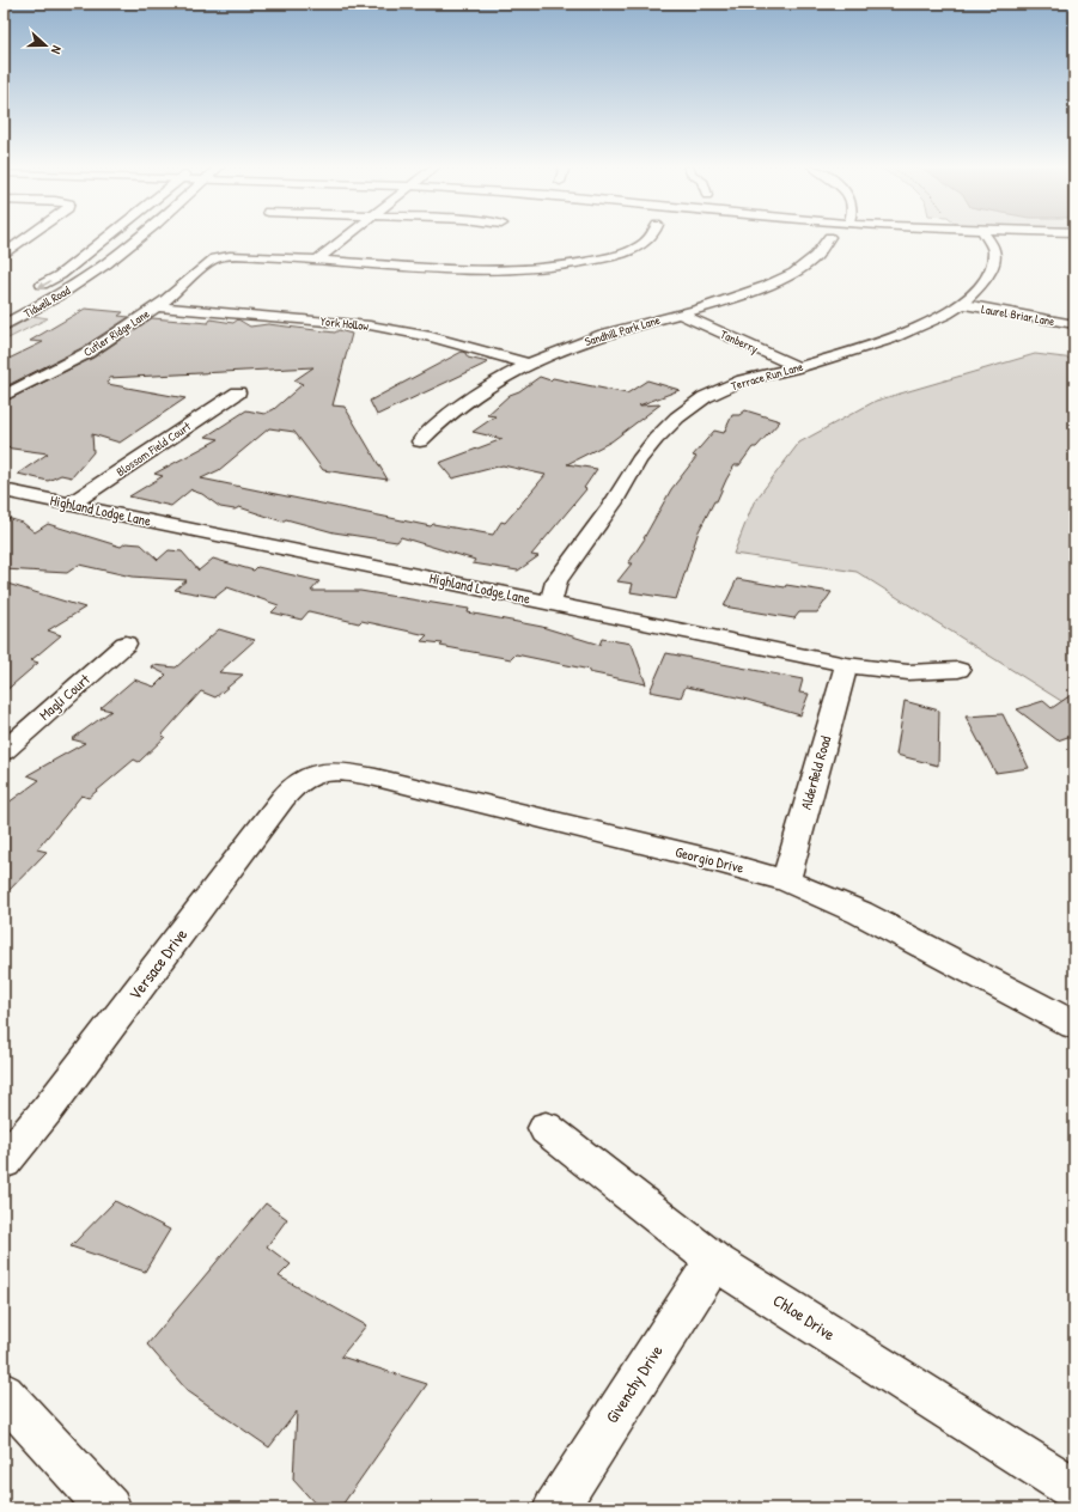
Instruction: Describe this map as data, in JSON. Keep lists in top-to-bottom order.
{
  "streets": {
    "main road": ["Tidwell Road"],
    "street": [
      "Laurel Briar Lane",
      "York Hollow",
      "Sandhill Park Lane",
      "Cutler Ridge Lane",
      "Tanberry",
      "Terrace Run Lane",
      "Blossom Field Court",
      "Highland Lodge Lane",
      "Magli Court",
      "Alderfield Road",
      "Georgio Drive",
      "Versace Drive",
      "Chloe Drive",
      "Givenchy Drive"
    ]
  },
  "crossings": [
    ["Laurel Briar Lane", "Terrace Run Lane"],
    ["York Hollow", "Sandhill Park Lane"],
    ["York Hollow", "Cutler Ridge Lane"],
    ["Sandhill Park Lane", "Tanberry"],
    ["Tanberry", "Terrace Run Lane"],
    ["Terrace Run Lane", "Highland Lodge Lane"],
    ["Blossom Field Court", "Highland Lodge Lane"],
    ["Highland Lodge Lane", "Alderfield Road"],
    ["Alderfield Road", "Georgio Drive"],
    ["Georgio Drive", "Versace Drive"],
    ["Chloe Drive", "Givenchy Drive"]
  ],
  "north": "right"
}
